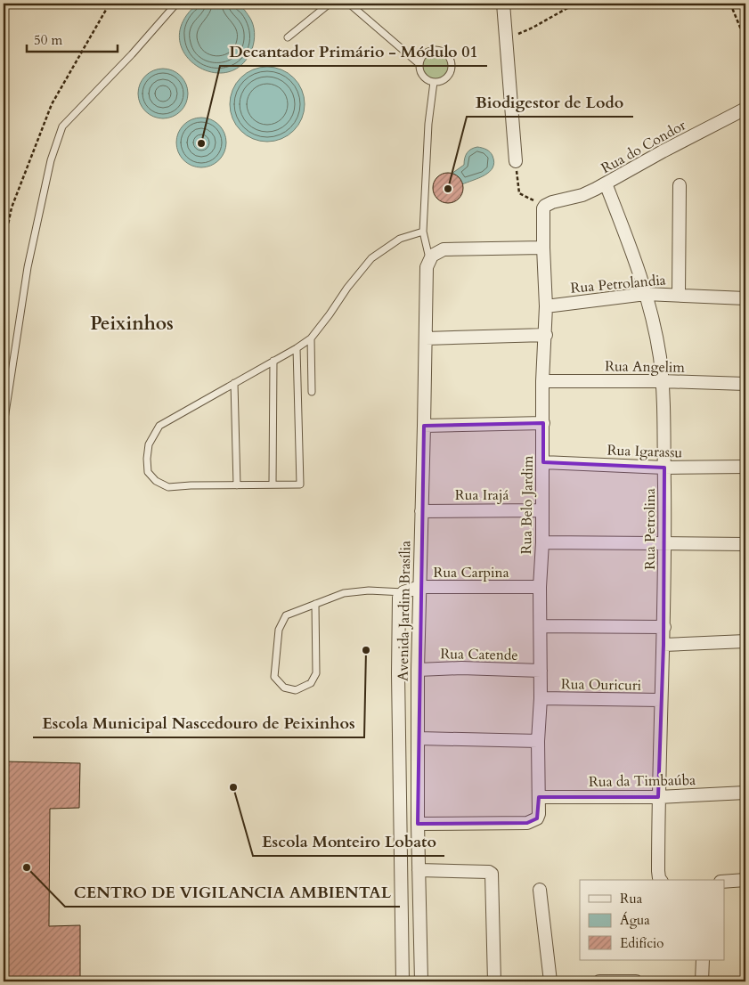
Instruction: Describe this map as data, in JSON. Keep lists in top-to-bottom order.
{
  "streets": {
    "street": [
      "Rua do Condor",
      "Rua Petrolandia",
      "Rua Angelim",
      "Rua Igarassu",
      "Rua Irajá",
      "Rua Belo Jardim",
      "Rua Petrolina",
      "Rua Carpina",
      "Avenida Jardim Brasília",
      "Rua Catende",
      "Rua Ouricuri",
      "Rua da Timbaúba"
    ]
  },
  "crossings": [
    ["Rua do Condor", "Rua Belo Jardim"],
    ["Rua do Condor", "Rua Petrolina"],
    ["Rua Petrolandia", "Rua Belo Jardim"],
    ["Rua Petrolandia", "Rua Petrolina"],
    ["Rua Angelim", "Rua Belo Jardim"],
    ["Rua Angelim", "Rua Petrolina"],
    ["Rua Igarassu", "Rua Belo Jardim"],
    ["Rua Igarassu", "Rua Petrolina"],
    ["Rua Irajá", "Rua Belo Jardim"],
    ["Rua Irajá", "Avenida Jardim Brasília"],
    ["Rua Belo Jardim", "Rua Carpina"],
    ["Rua Belo Jardim", "Avenida Jardim Brasília"],
    ["Rua Belo Jardim", "Rua Catende"],
    ["Rua Belo Jardim", "Rua Ouricuri"],
    ["Rua Belo Jardim", "Rua da Timbaúba"],
    ["Rua Petrolina", "Rua Ouricuri"],
    ["Rua Petrolina", "Rua da Timbaúba"],
    ["Rua Carpina", "Avenida Jardim Brasília"],
    ["Avenida Jardim Brasília", "Rua Catende"]
  ],
  "districts": ["Peixinhos"],
  "places": [
    "Decantador Primário - Módulo 01",
    "Biodigestor de Lodo",
    "Escola Municipal Nascedouro de Peixinhos",
    "Escola Monteiro Lobato",
    "CENTRO DE VIGILANCIA AMBIENTAL"
  ],
  "legend": ["Rua", "Água", "Edifício"],
  "scale_bar": "50 m"
}
